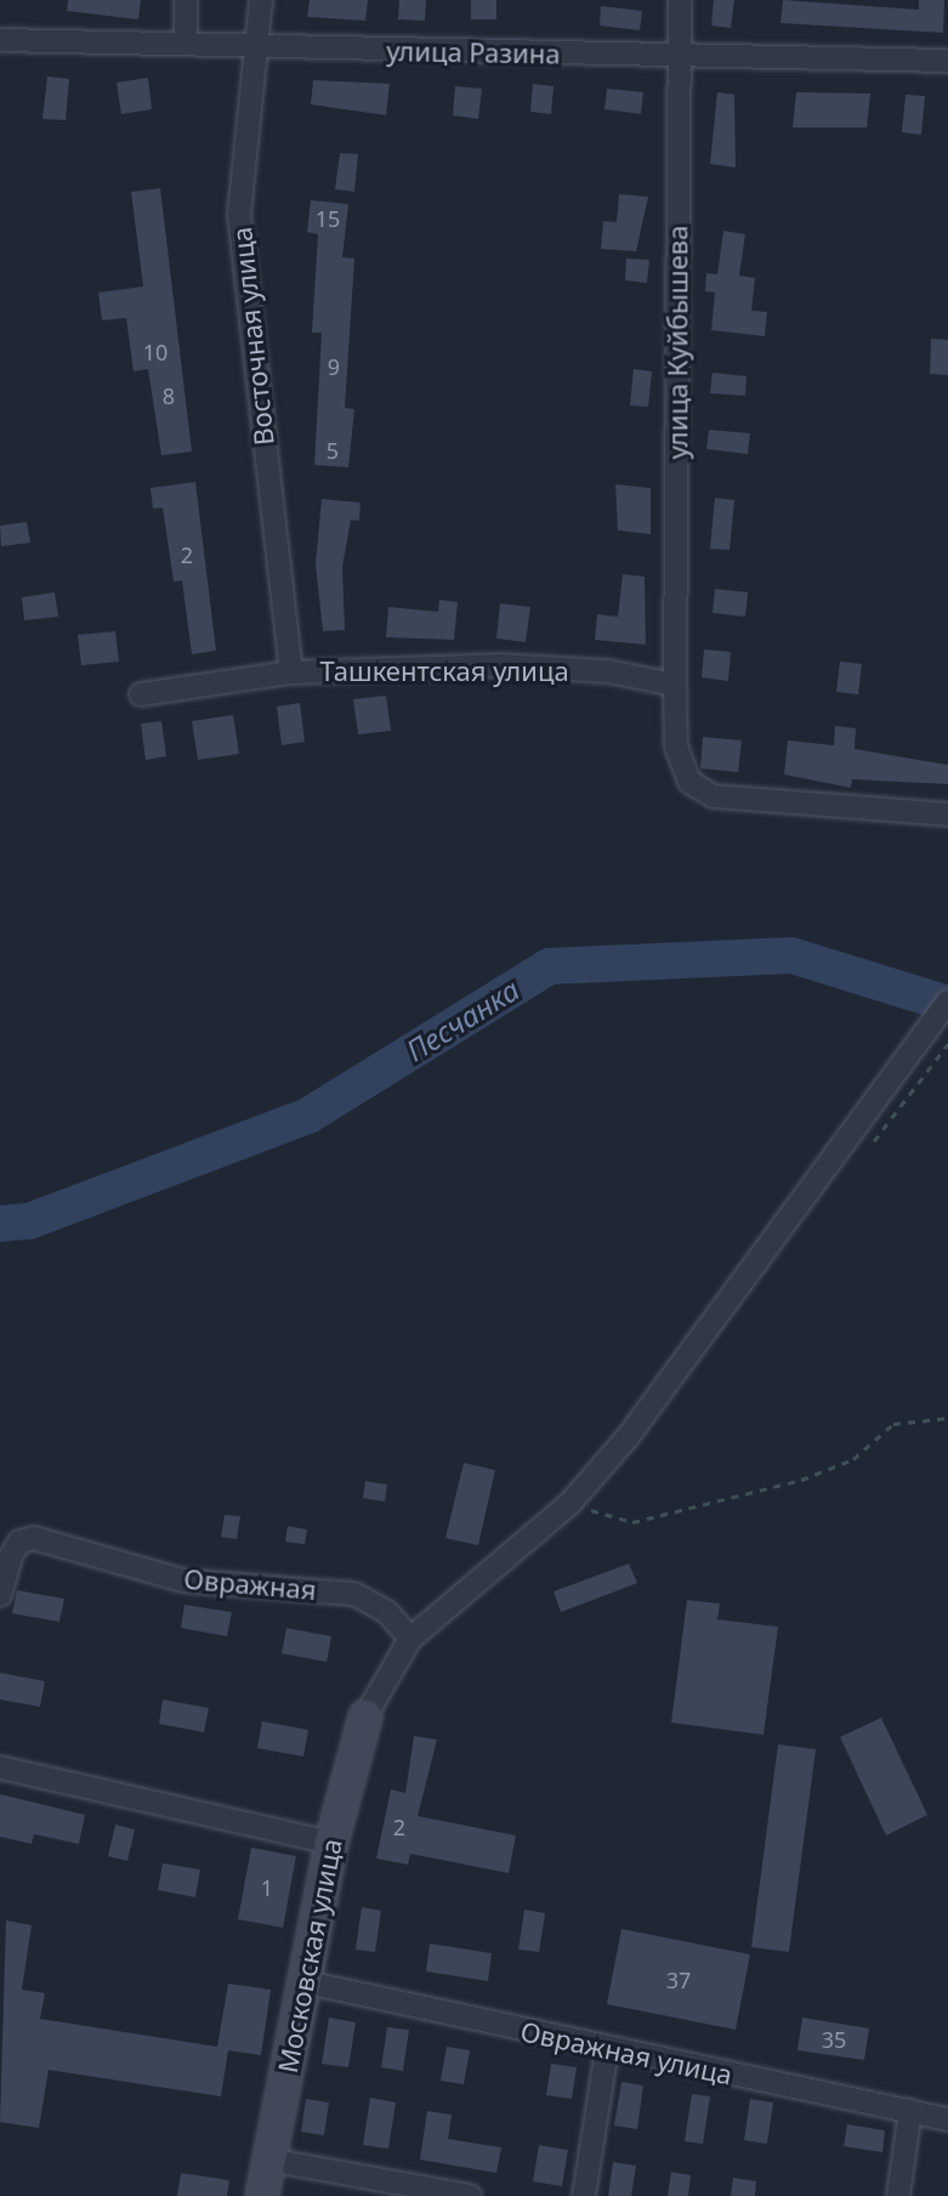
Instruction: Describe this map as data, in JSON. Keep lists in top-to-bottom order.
{
  "streets": {
    "street": [
      "улица Разина",
      "Восточная улица",
      "улица Куйбышева",
      "Ташкентская улица",
      "Овражная",
      "Московская улица",
      "Овражная улица"
    ]
  },
  "crossings": [
    ["улица Разина", "Восточная улица"],
    ["улица Разина", "улица Куйбышева"],
    ["Восточная улица", "Ташкентская улица"],
    ["улица Куйбышева", "Ташкентская улица"],
    ["Московская улица", "Овражная улица"]
  ],
  "water": ["Песчанка"],
  "house_numbers": [
    "15",
    "10",
    "9",
    "8",
    "5",
    "2",
    "2",
    "1",
    "37",
    "35"
  ]
}
